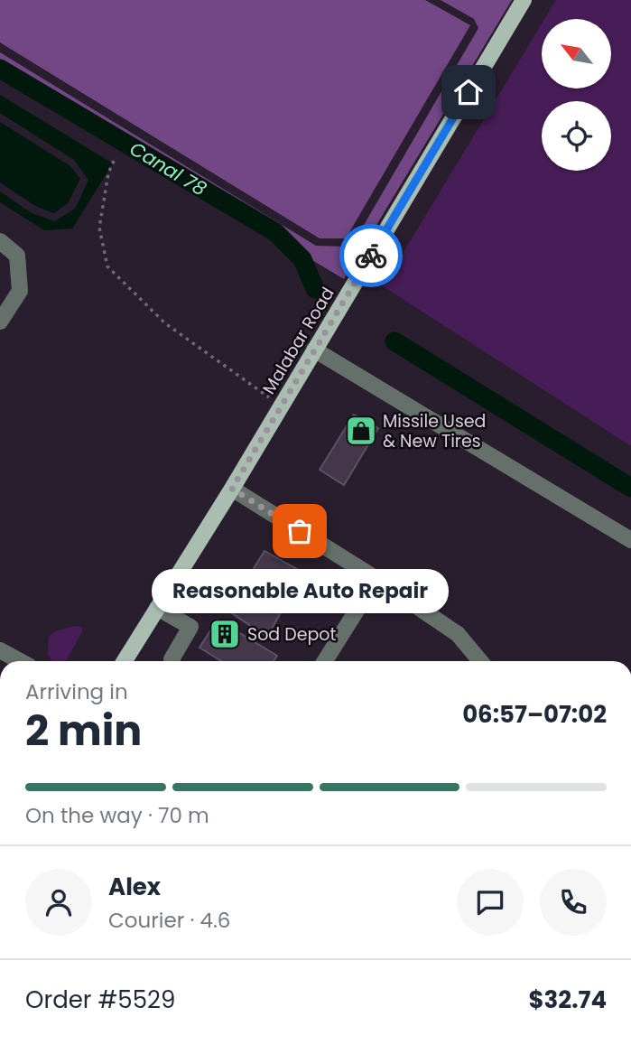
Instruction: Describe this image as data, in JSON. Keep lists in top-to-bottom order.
{
  "streets": {
    "main road": ["Malabar Road"]
  },
  "water": ["Canal 78"],
  "places": {
    "shop": ["Missile Used & New Tires"],
    "other": ["Reasonable Auto Repair"],
    "building": ["Sod Depot"]
  },
  "north": "top left",
  "page": {
    "bubble": "Reasonable Auto Repair",
    "heading": ["2 min", "Arriving in", "06:57–07:02"],
    "panel": [
      "Alex",
      "Courier · 4.6",
      "Order #5529",
      "$32.74"
    ],
    "bar": "On the way · 70 m"
  }
}
